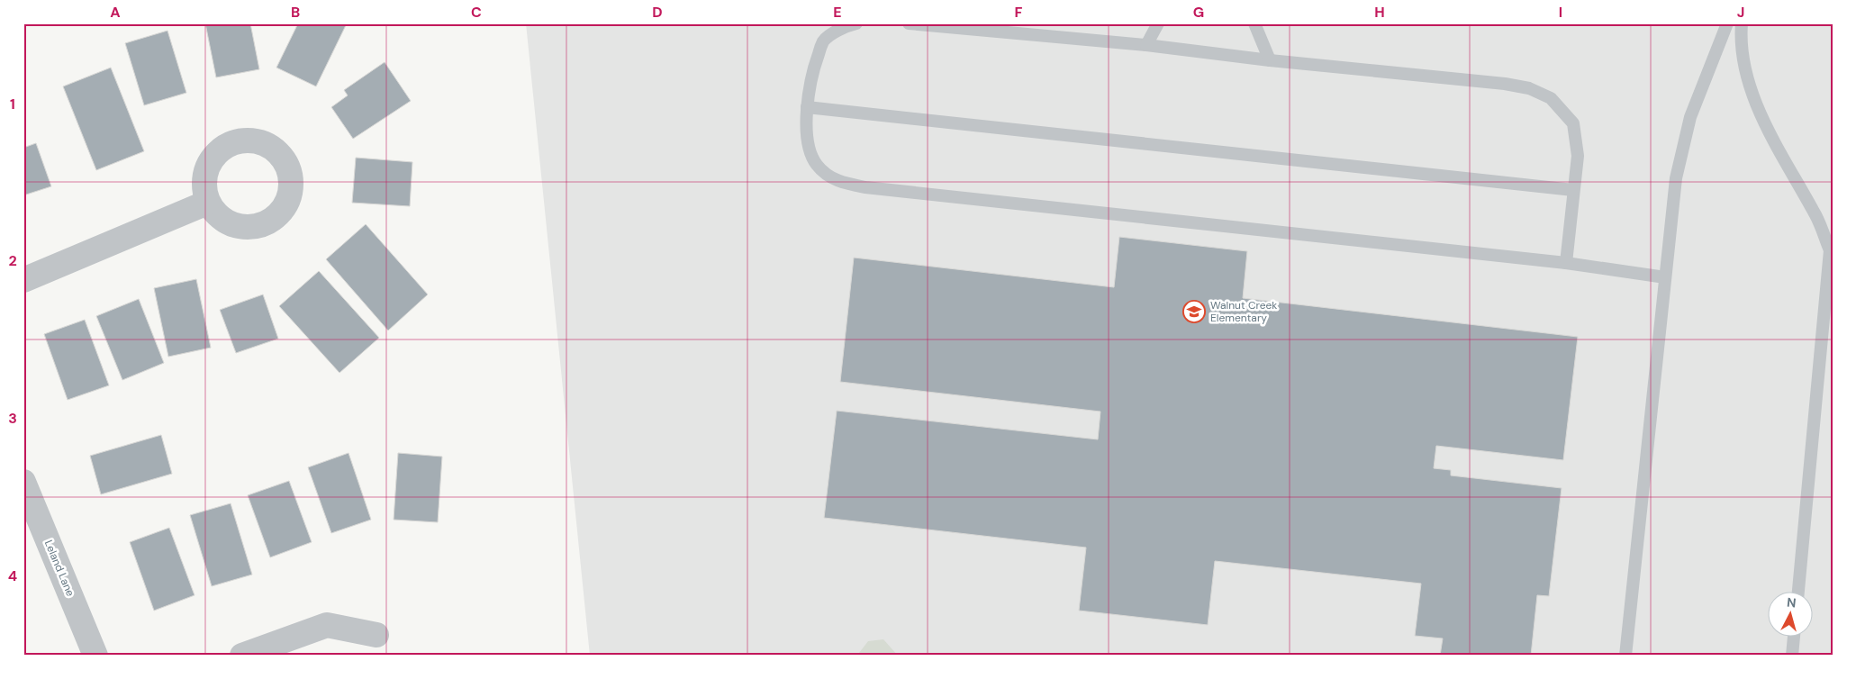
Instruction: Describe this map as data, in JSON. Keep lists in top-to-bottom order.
{
  "streets": {
    "street": ["Leland Lane"]
  },
  "places": {
    "school or university": ["Walnut Creek Elementary"]
  },
  "north": "top",
  "grid": {
    "columns": [
      "A",
      "B",
      "C",
      "D",
      "E",
      "F",
      "G",
      "H",
      "I",
      "J"
    ],
    "rows": [
      "1",
      "2",
      "3",
      "4"
    ]
  }
}
